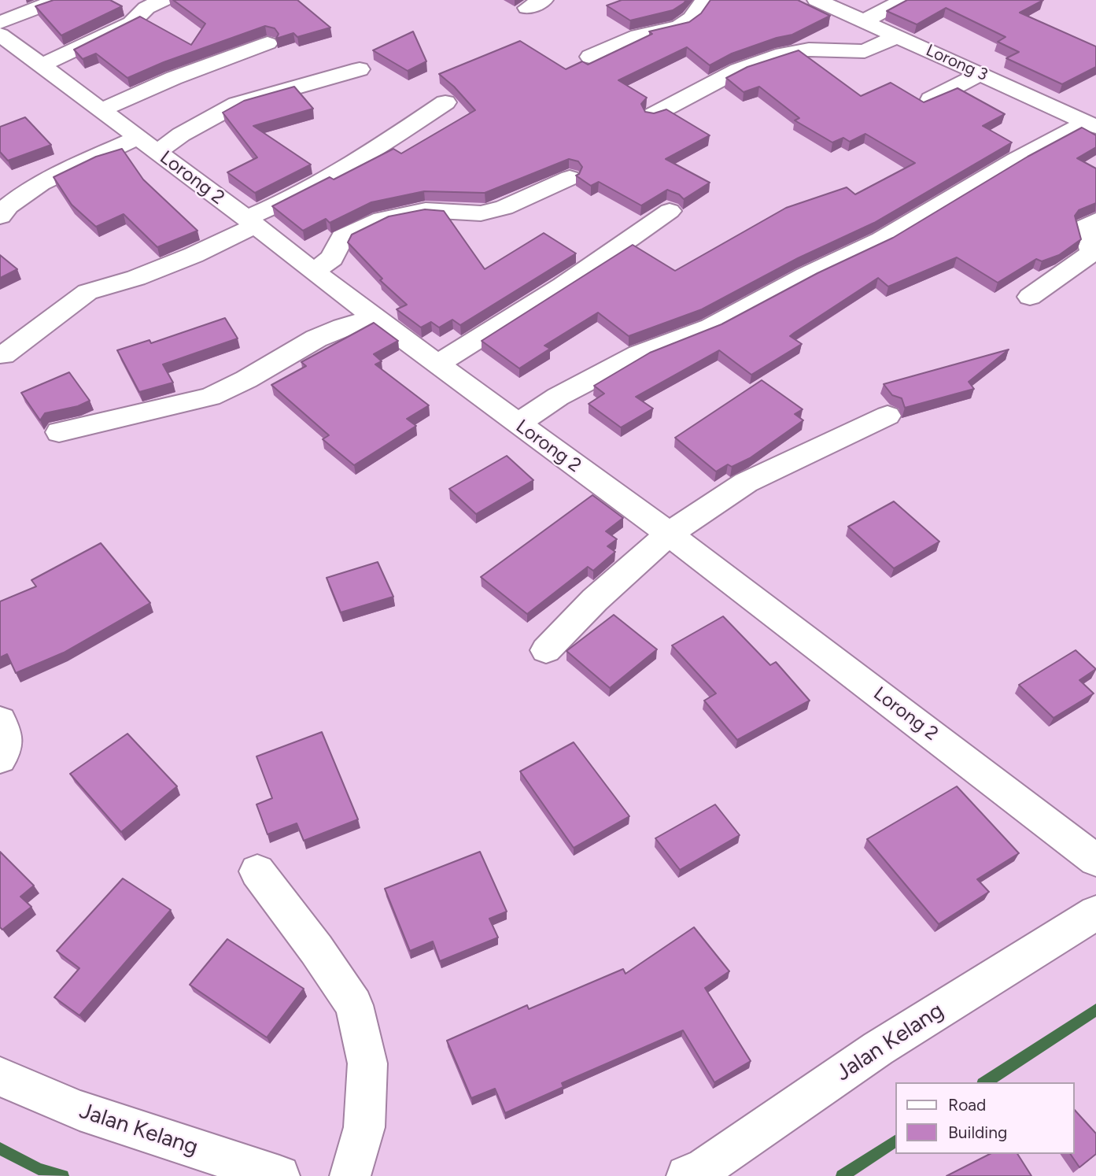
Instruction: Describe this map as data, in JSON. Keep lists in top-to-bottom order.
{
  "streets": {
    "street": ["Lorong 3", "Lorong 2", "Jalan Kelang"]
  },
  "legend": ["Road", "Building"]
}
